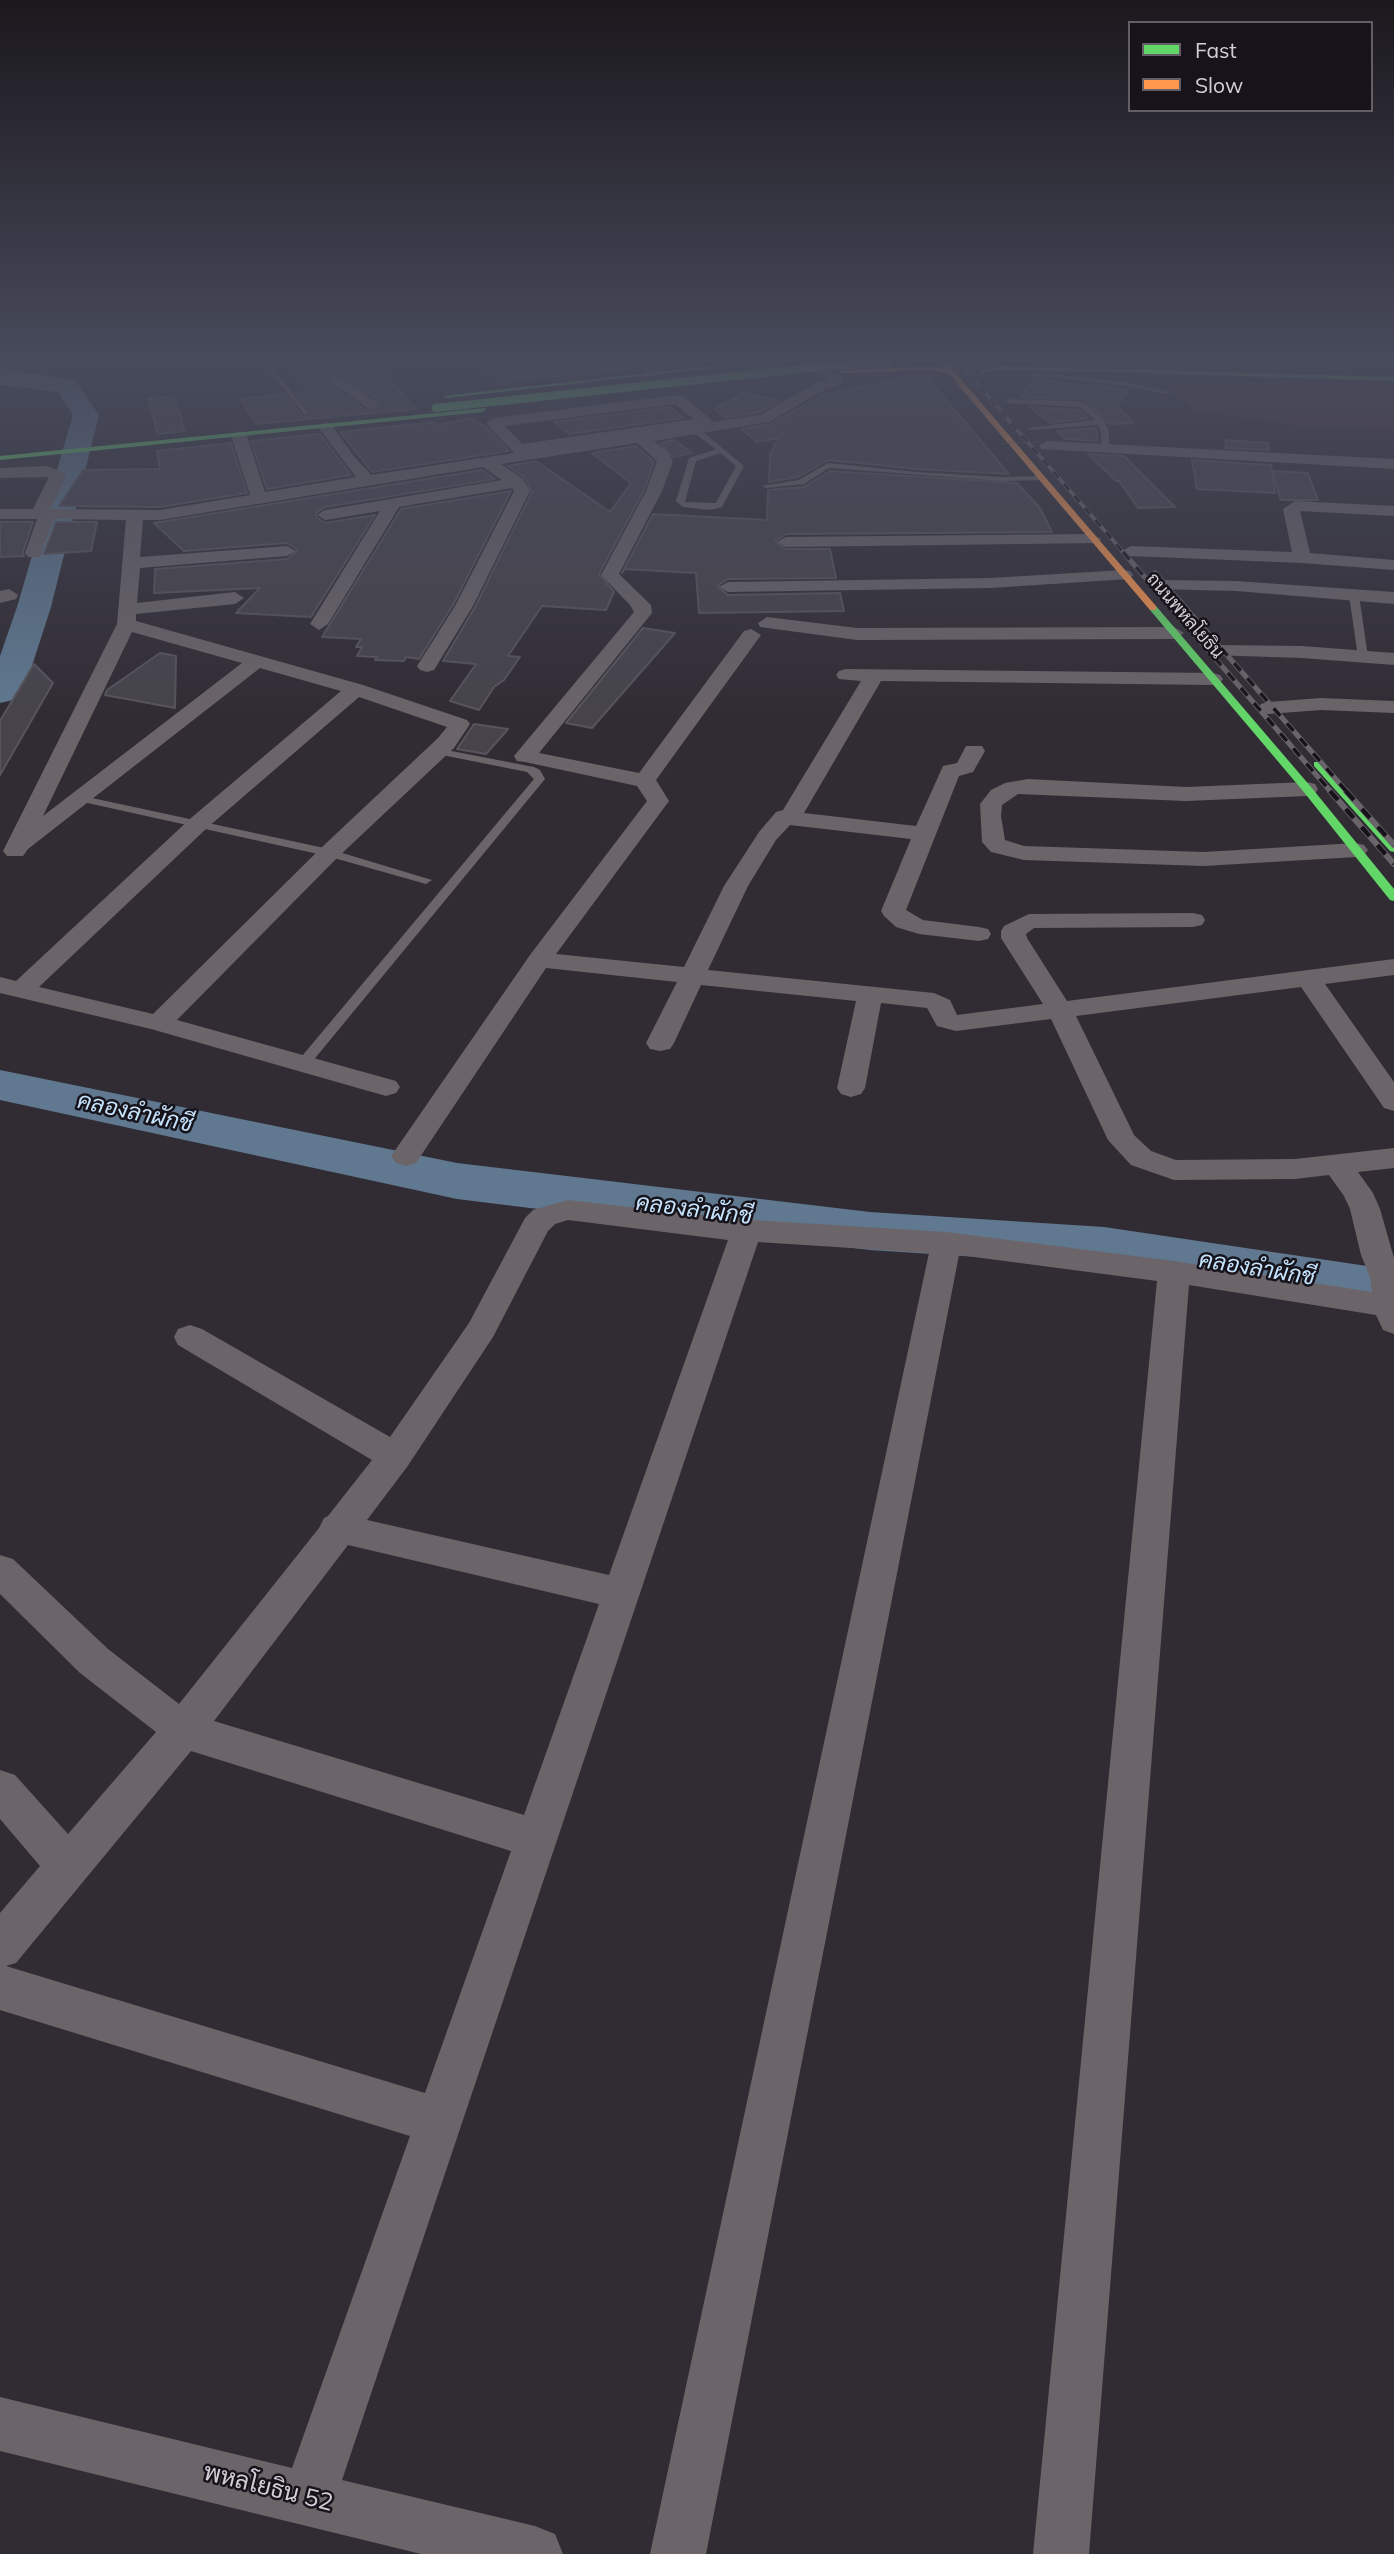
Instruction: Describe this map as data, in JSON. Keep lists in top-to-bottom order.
{
  "streets": {
    "main road": ["ถนนพหลโยธิน"],
    "street": ["พหลโยธิน 52"]
  },
  "water": ["คลองลำผักชี"],
  "legend": ["Fast", "Slow"]
}
